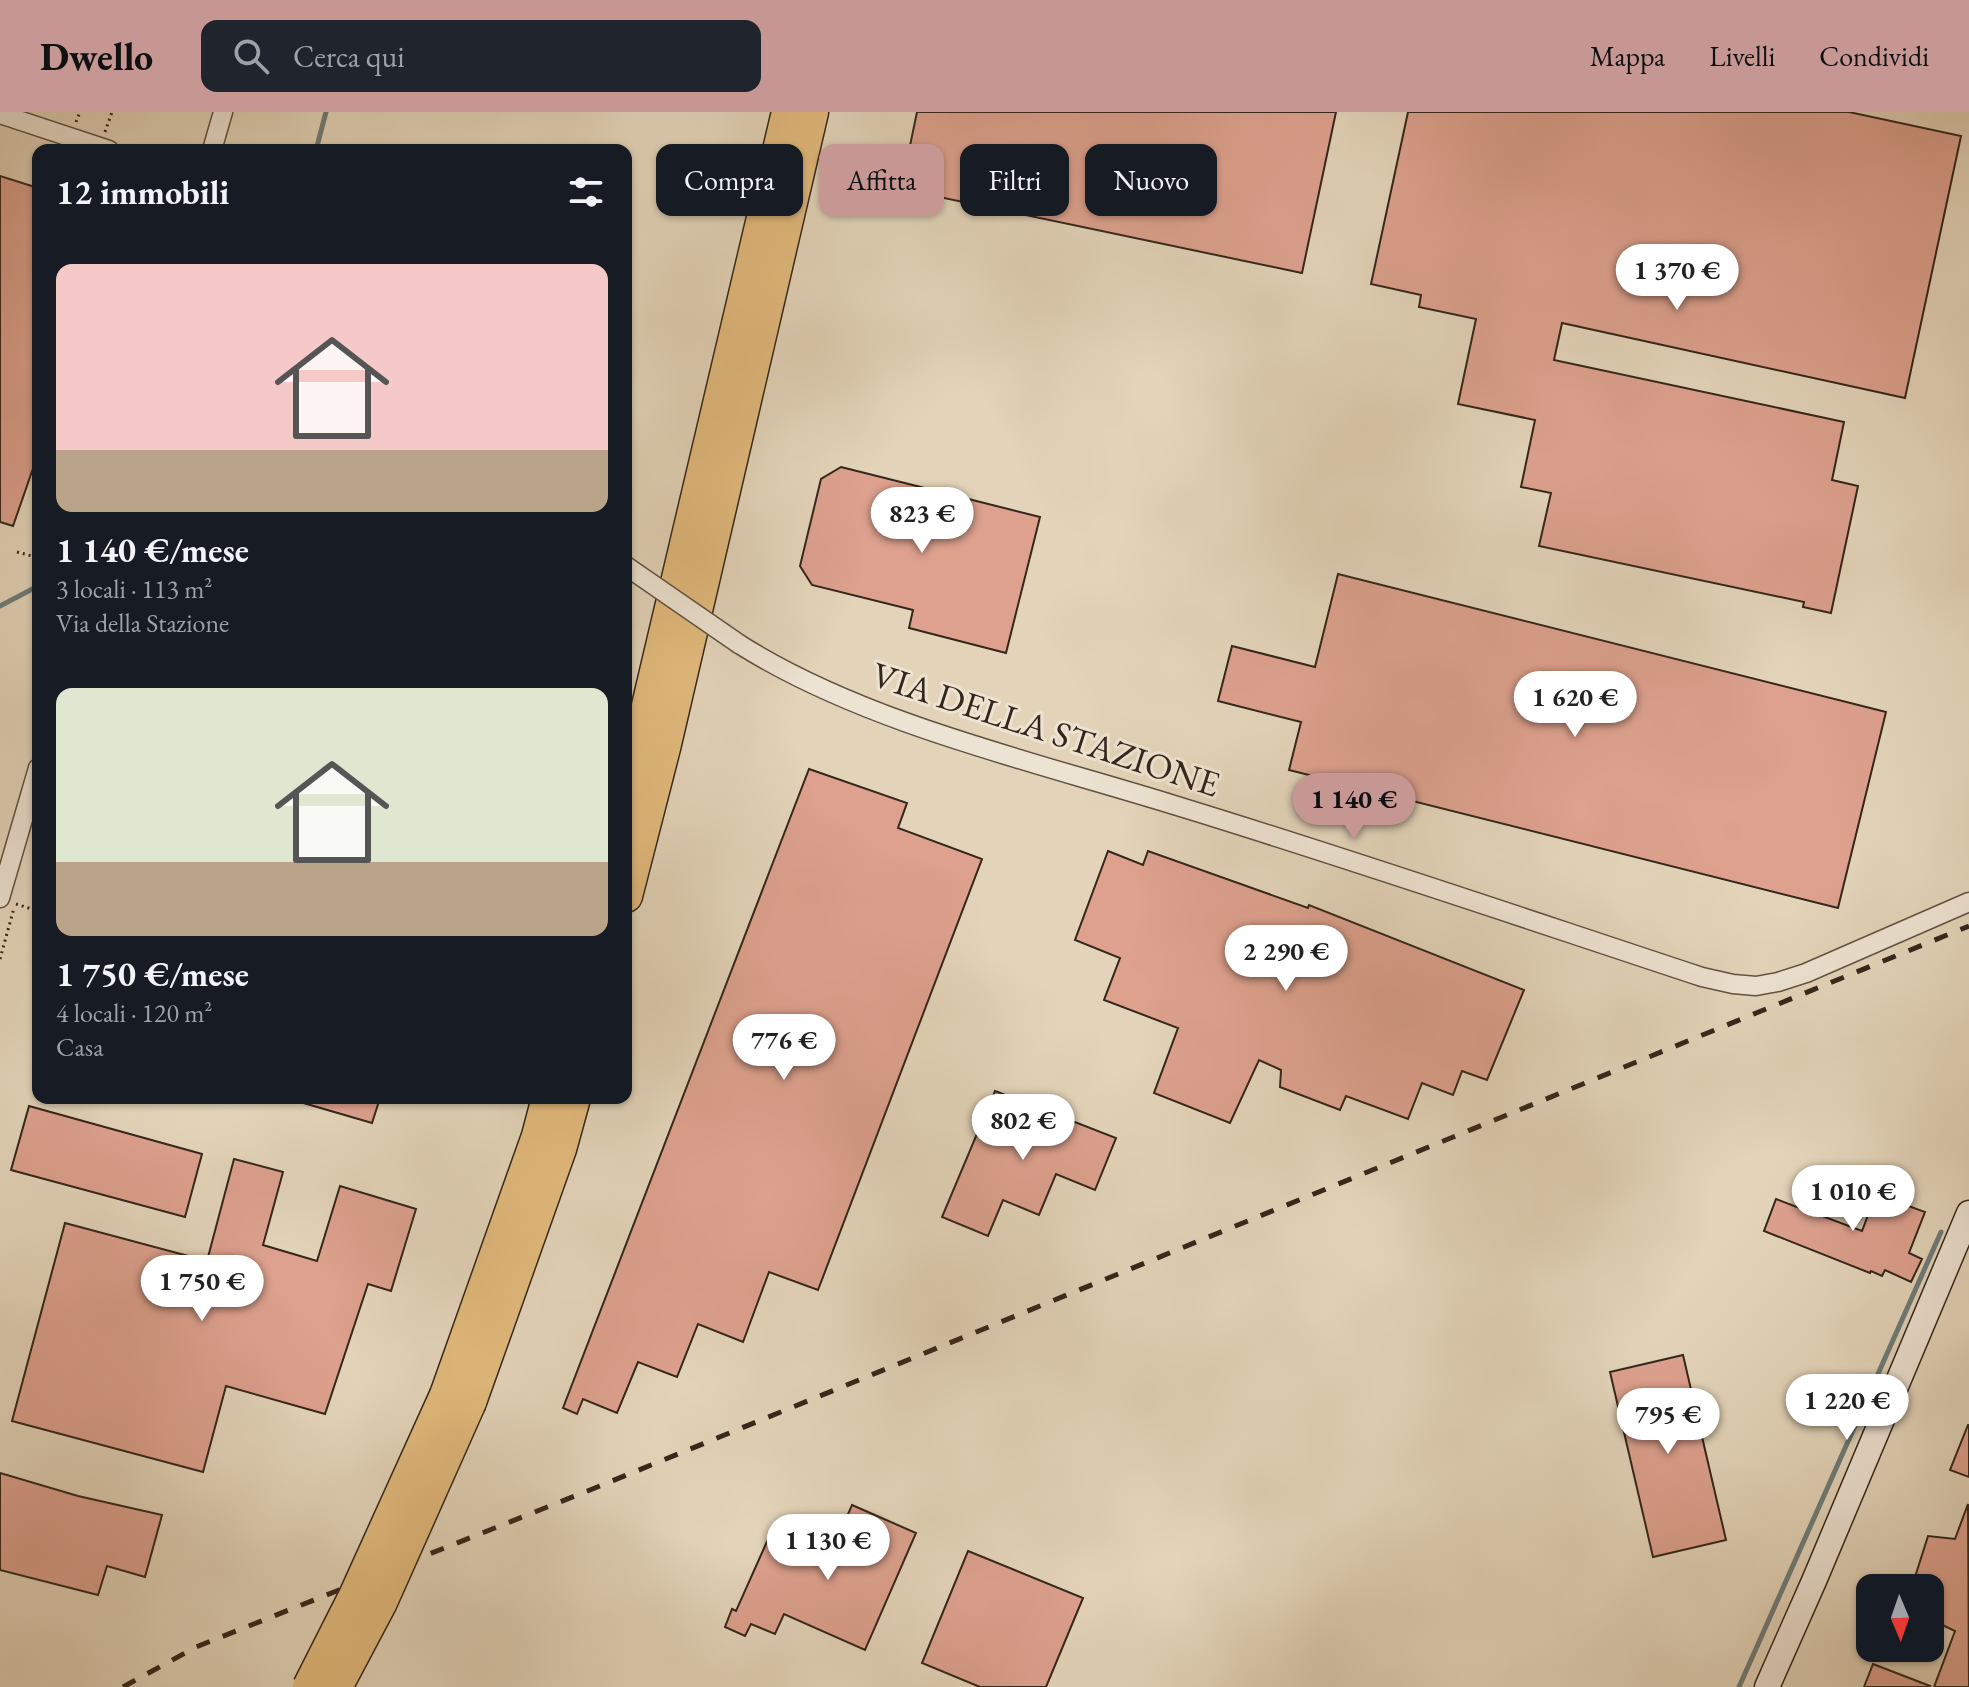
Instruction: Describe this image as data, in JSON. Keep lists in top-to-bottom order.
{
  "streets": {
    "street": ["VIA DELLA STAZIONE"]
  },
  "north": "bottom",
  "page": {
    "header": "Dwello",
    "search": "Cerca qui",
    "nav": ["Mappa", "Livelli", "Condividi"],
    "chip": [
      "Compra",
      "Affitta",
      "Filtri",
      "Nuovo"
    ],
    "heading": "12 immobili",
    "list": [
      {
        "name": "1 140 €/mese",
        "note": "3 locali · 113 m² · Via della Stazione"
      },
      {
        "name": "1 750 €/mese",
        "note": "4 locali · 120 m² · Casa"
      }
    ],
    "price": [
      "1 370 €",
      "823 €",
      "1 620 €",
      "1 140 €",
      "2 290 €",
      "776 €",
      "802 €",
      "1 010 €",
      "1 750 €",
      "1 220 €",
      "795 €",
      "1 130 €"
    ]
  }
}
